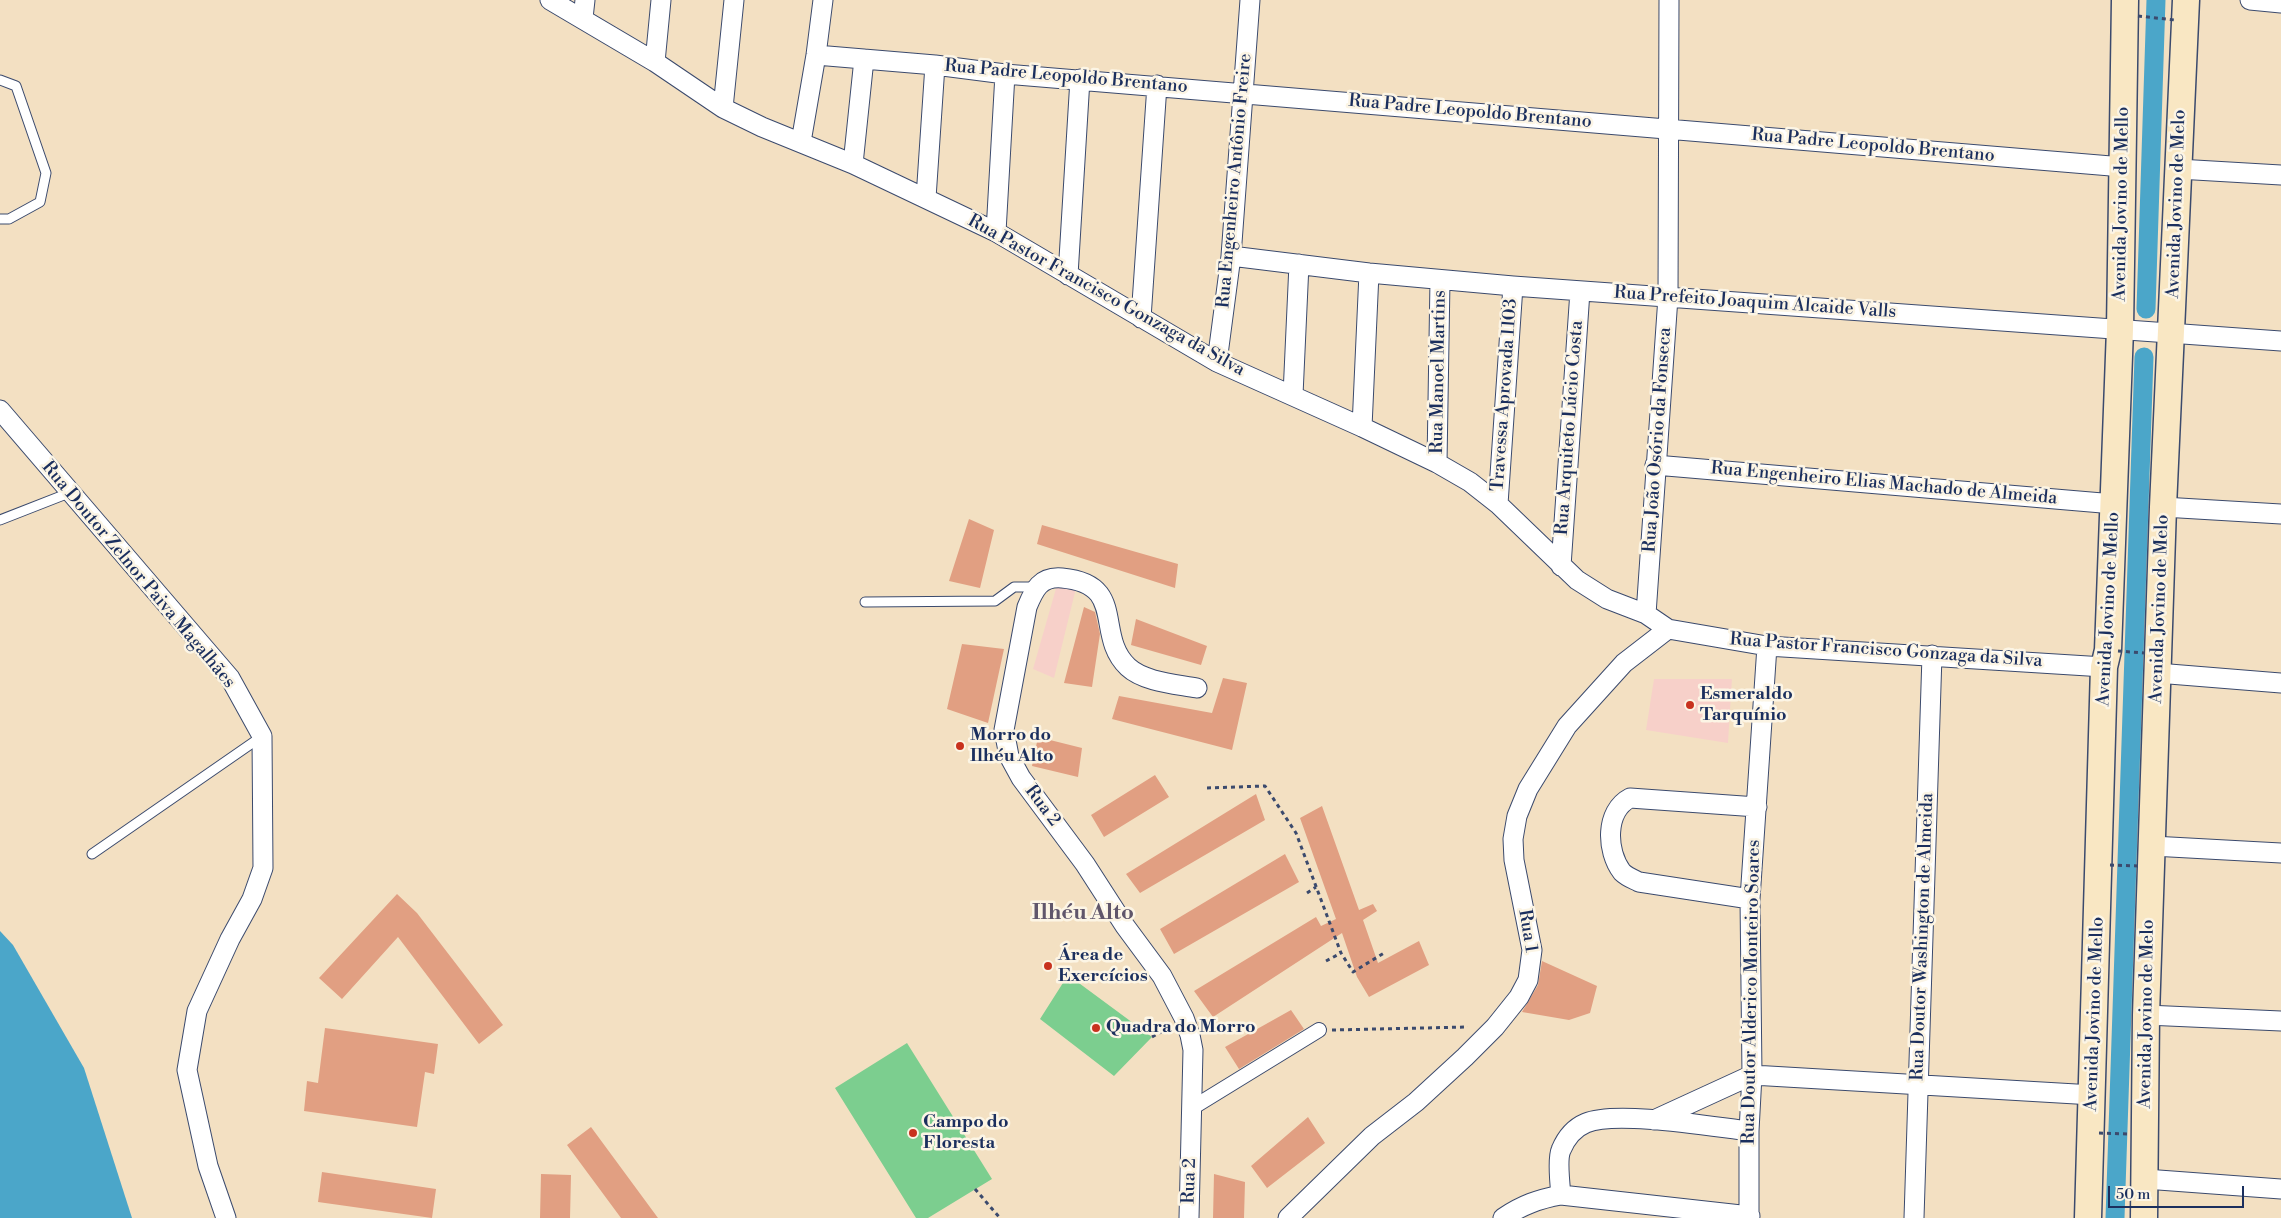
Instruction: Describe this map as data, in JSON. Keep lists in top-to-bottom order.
{
  "streets": {
    "main road": ["Avenida Jovino de Mello", "Avenida Jovino de Melo"],
    "street": [
      "Rua Padre Leopoldo Brentano",
      "Rua Engenheiro Antônio Freire",
      "Rua Pastor Francisco Gonzaga da Silva",
      "Rua Prefeito Joaquim Alcaide Valls",
      "Rua Manoel Martins",
      "Travessa Aprovada 1103",
      "Rua Arquiteto Lúcio Costa",
      "Rua João Osório da Fonseca",
      "Rua Engenheiro Elias Machado de Almeida",
      "Rua Doutor Zelnor Paiva Magalhães",
      "Rua 2",
      "Rua 1",
      "Rua Doutor Washington de Almeida",
      "Rua Doutor Alderico Monteiro Soares"
    ]
  },
  "crossings": [
    ["Rua Padre Leopoldo Brentano", "Rua Engenheiro Antônio Freire"],
    ["Rua Padre Leopoldo Brentano", "Avenida Jovino de Mello"],
    ["Rua Padre Leopoldo Brentano", "Rua João Osório da Fonseca"],
    ["Rua Engenheiro Antônio Freire", "Rua Pastor Francisco Gonzaga da Silva"],
    ["Rua Engenheiro Antônio Freire", "Rua Prefeito Joaquim Alcaide Valls"],
    ["Avenida Jovino de Mello", "Rua Pastor Francisco Gonzaga da Silva"],
    ["Avenida Jovino de Mello", "Rua Prefeito Joaquim Alcaide Valls"],
    ["Avenida Jovino de Mello", "Rua Engenheiro Elias Machado de Almeida"],
    ["Avenida Jovino de Melo", "Rua Prefeito Joaquim Alcaide Valls"],
    ["Rua Pastor Francisco Gonzaga da Silva", "Rua Manoel Martins"],
    ["Rua Pastor Francisco Gonzaga da Silva", "Travessa Aprovada 1103"],
    ["Rua Pastor Francisco Gonzaga da Silva", "Rua Arquiteto Lúcio Costa"],
    ["Rua Pastor Francisco Gonzaga da Silva", "Rua João Osório da Fonseca"],
    ["Rua Pastor Francisco Gonzaga da Silva", "Rua 1"],
    ["Rua Pastor Francisco Gonzaga da Silva", "Rua Doutor Washington de Almeida"],
    ["Rua Pastor Francisco Gonzaga da Silva", "Rua Doutor Alderico Monteiro Soares"],
    ["Rua Prefeito Joaquim Alcaide Valls", "Rua Manoel Martins"],
    ["Rua Prefeito Joaquim Alcaide Valls", "Travessa Aprovada 1103"],
    ["Rua Prefeito Joaquim Alcaide Valls", "Rua Arquiteto Lúcio Costa"],
    ["Rua Prefeito Joaquim Alcaide Valls", "Rua João Osório da Fonseca"],
    ["Rua João Osório da Fonseca", "Rua Engenheiro Elias Machado de Almeida"]
  ],
  "districts": ["Ilhéu Alto"],
  "places": [
    "Esmeraldo Tarquínio",
    "Morro do Ilhéu Alto",
    "Área de Exercícios",
    "Quadra do Morro",
    "Campo do Floresta"
  ],
  "scale_bar": "50 m"
}
